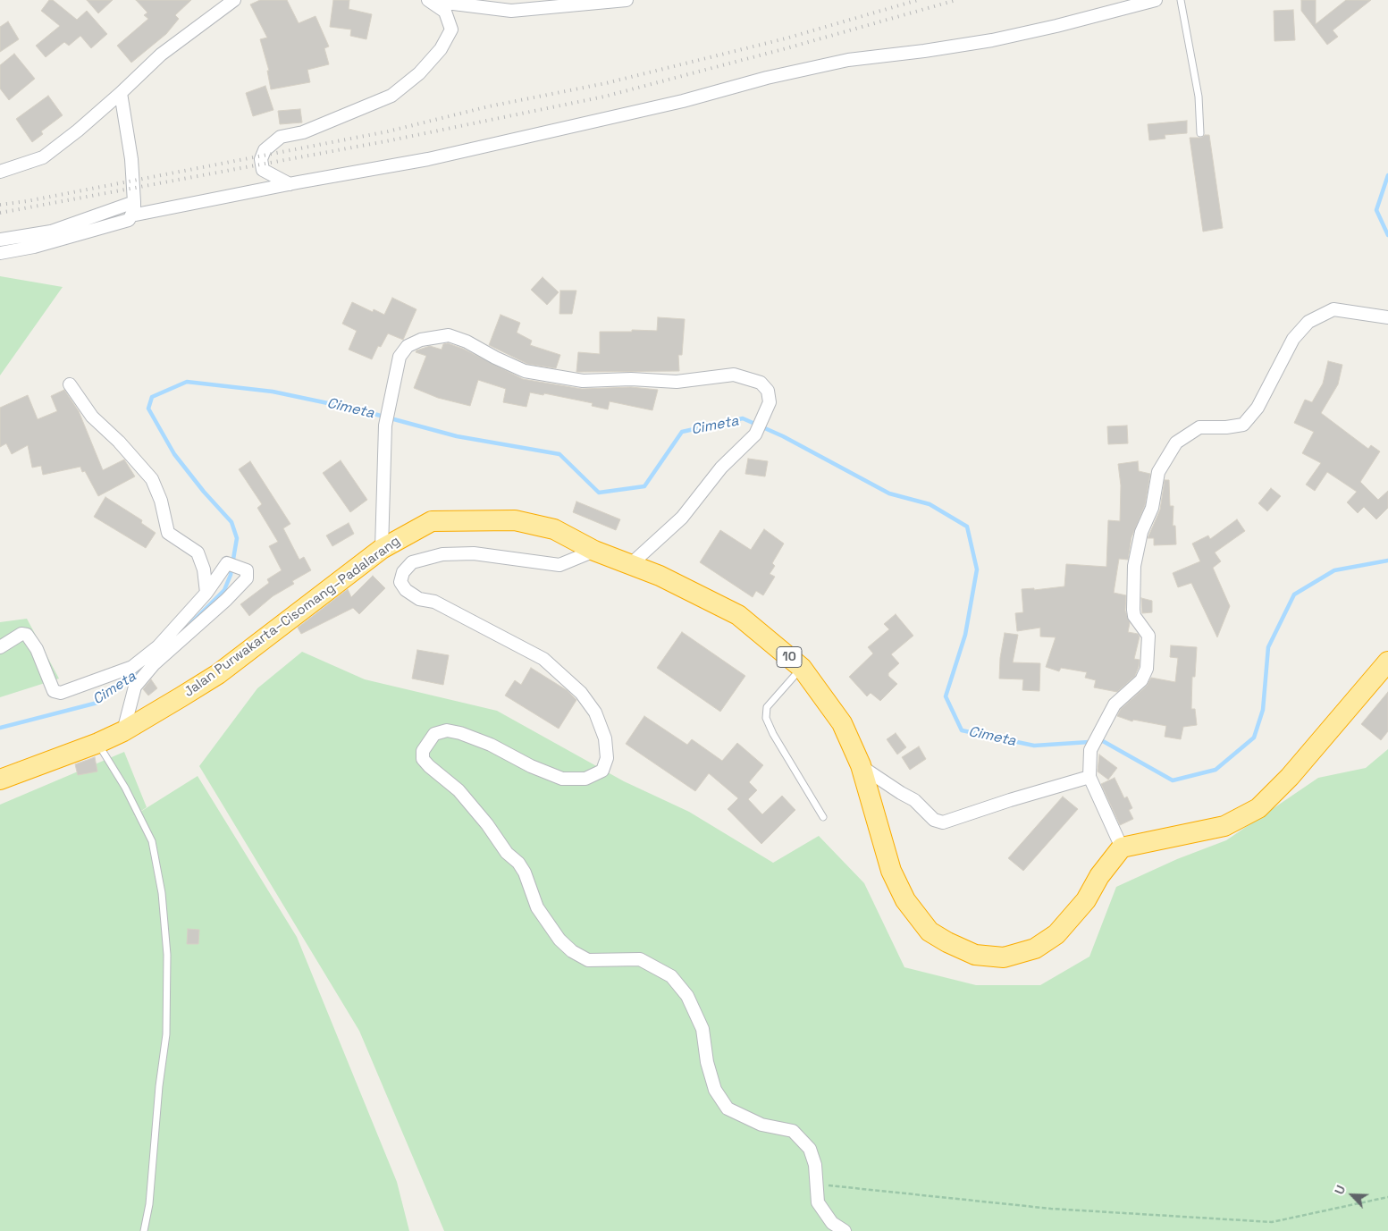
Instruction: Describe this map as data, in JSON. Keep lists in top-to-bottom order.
{
  "streets": {
    "highway": ["Jalan Purwakarta–Cisomang–Padalarang", "10"]
  },
  "water": ["Cimeta"],
  "north": "top left"
}
